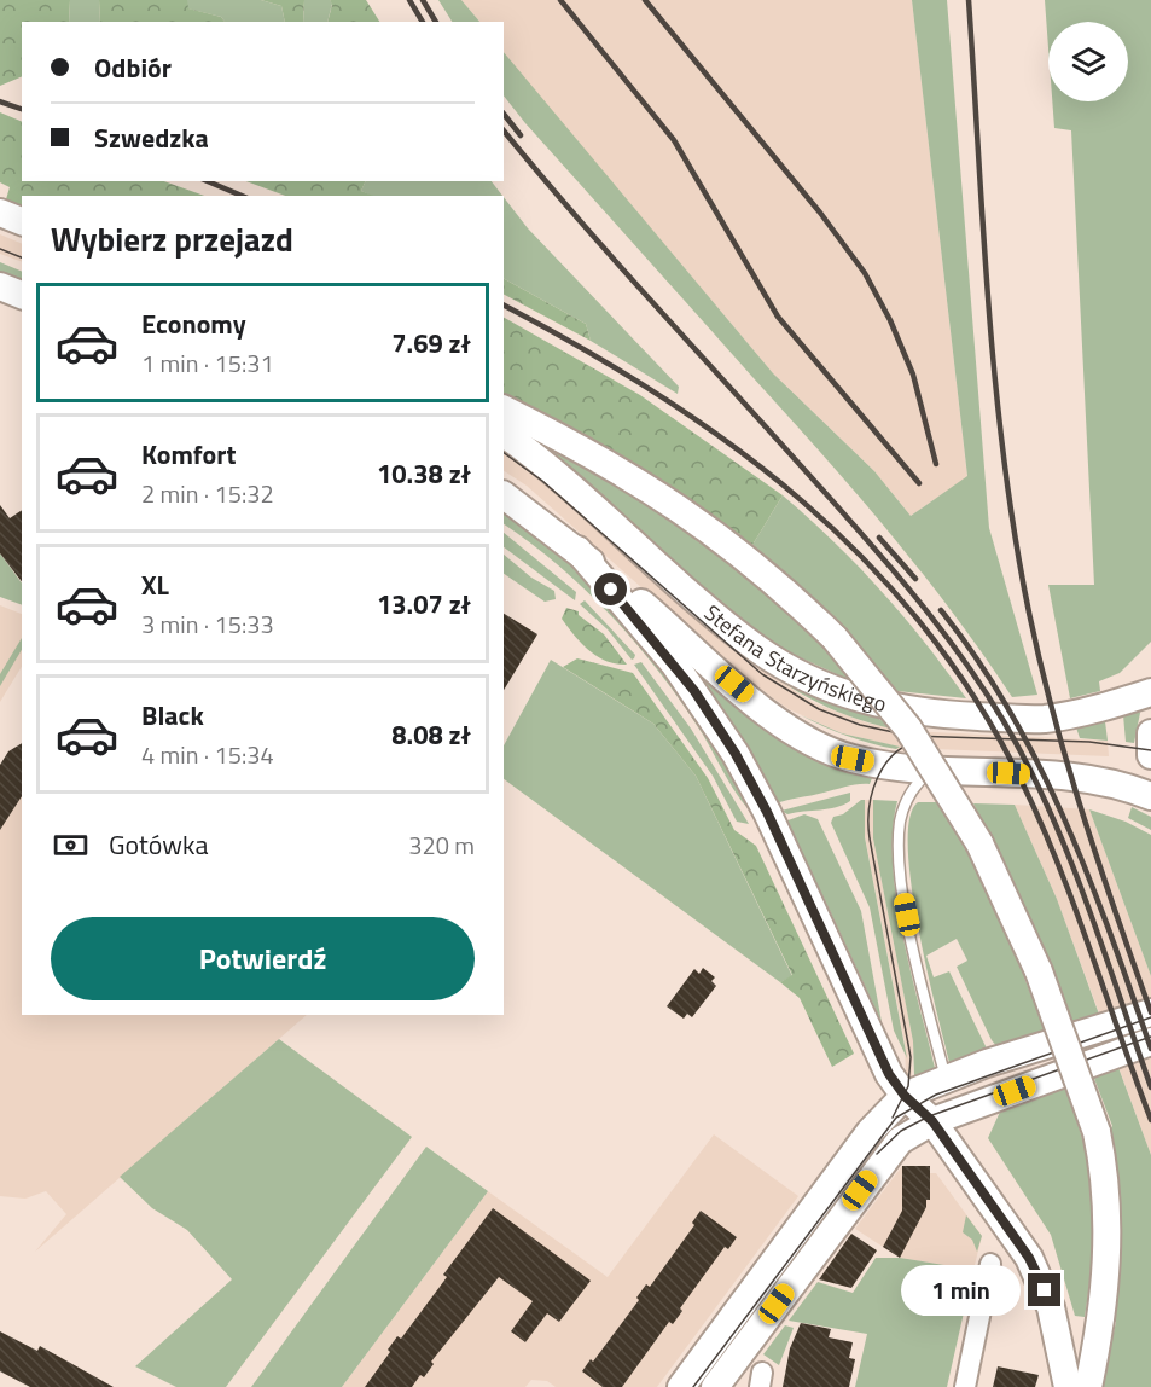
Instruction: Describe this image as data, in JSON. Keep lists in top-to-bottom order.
{
  "streets": {
    "main road": ["Stefana Starzyńskiego"]
  },
  "page": {
    "banner": ["Odbiór", "Szwedzka"],
    "heading": "Wybierz przejazd",
    "list": [
      {
        "name": "Economy",
        "note": "1 min · 15:31",
        "value": "7.69 zł"
      },
      {
        "name": "Komfort",
        "note": "2 min · 15:32",
        "value": "10.38 zł"
      },
      {
        "name": "XL",
        "note": "3 min · 15:33",
        "value": "13.07 zł"
      },
      {
        "name": "Black",
        "note": "4 min · 15:34",
        "value": "8.08 zł"
      }
    ],
    "pay": ["Gotówka", "320 m"],
    "buttons": "Potwierdź",
    "bubble": "1 min"
  }
}
